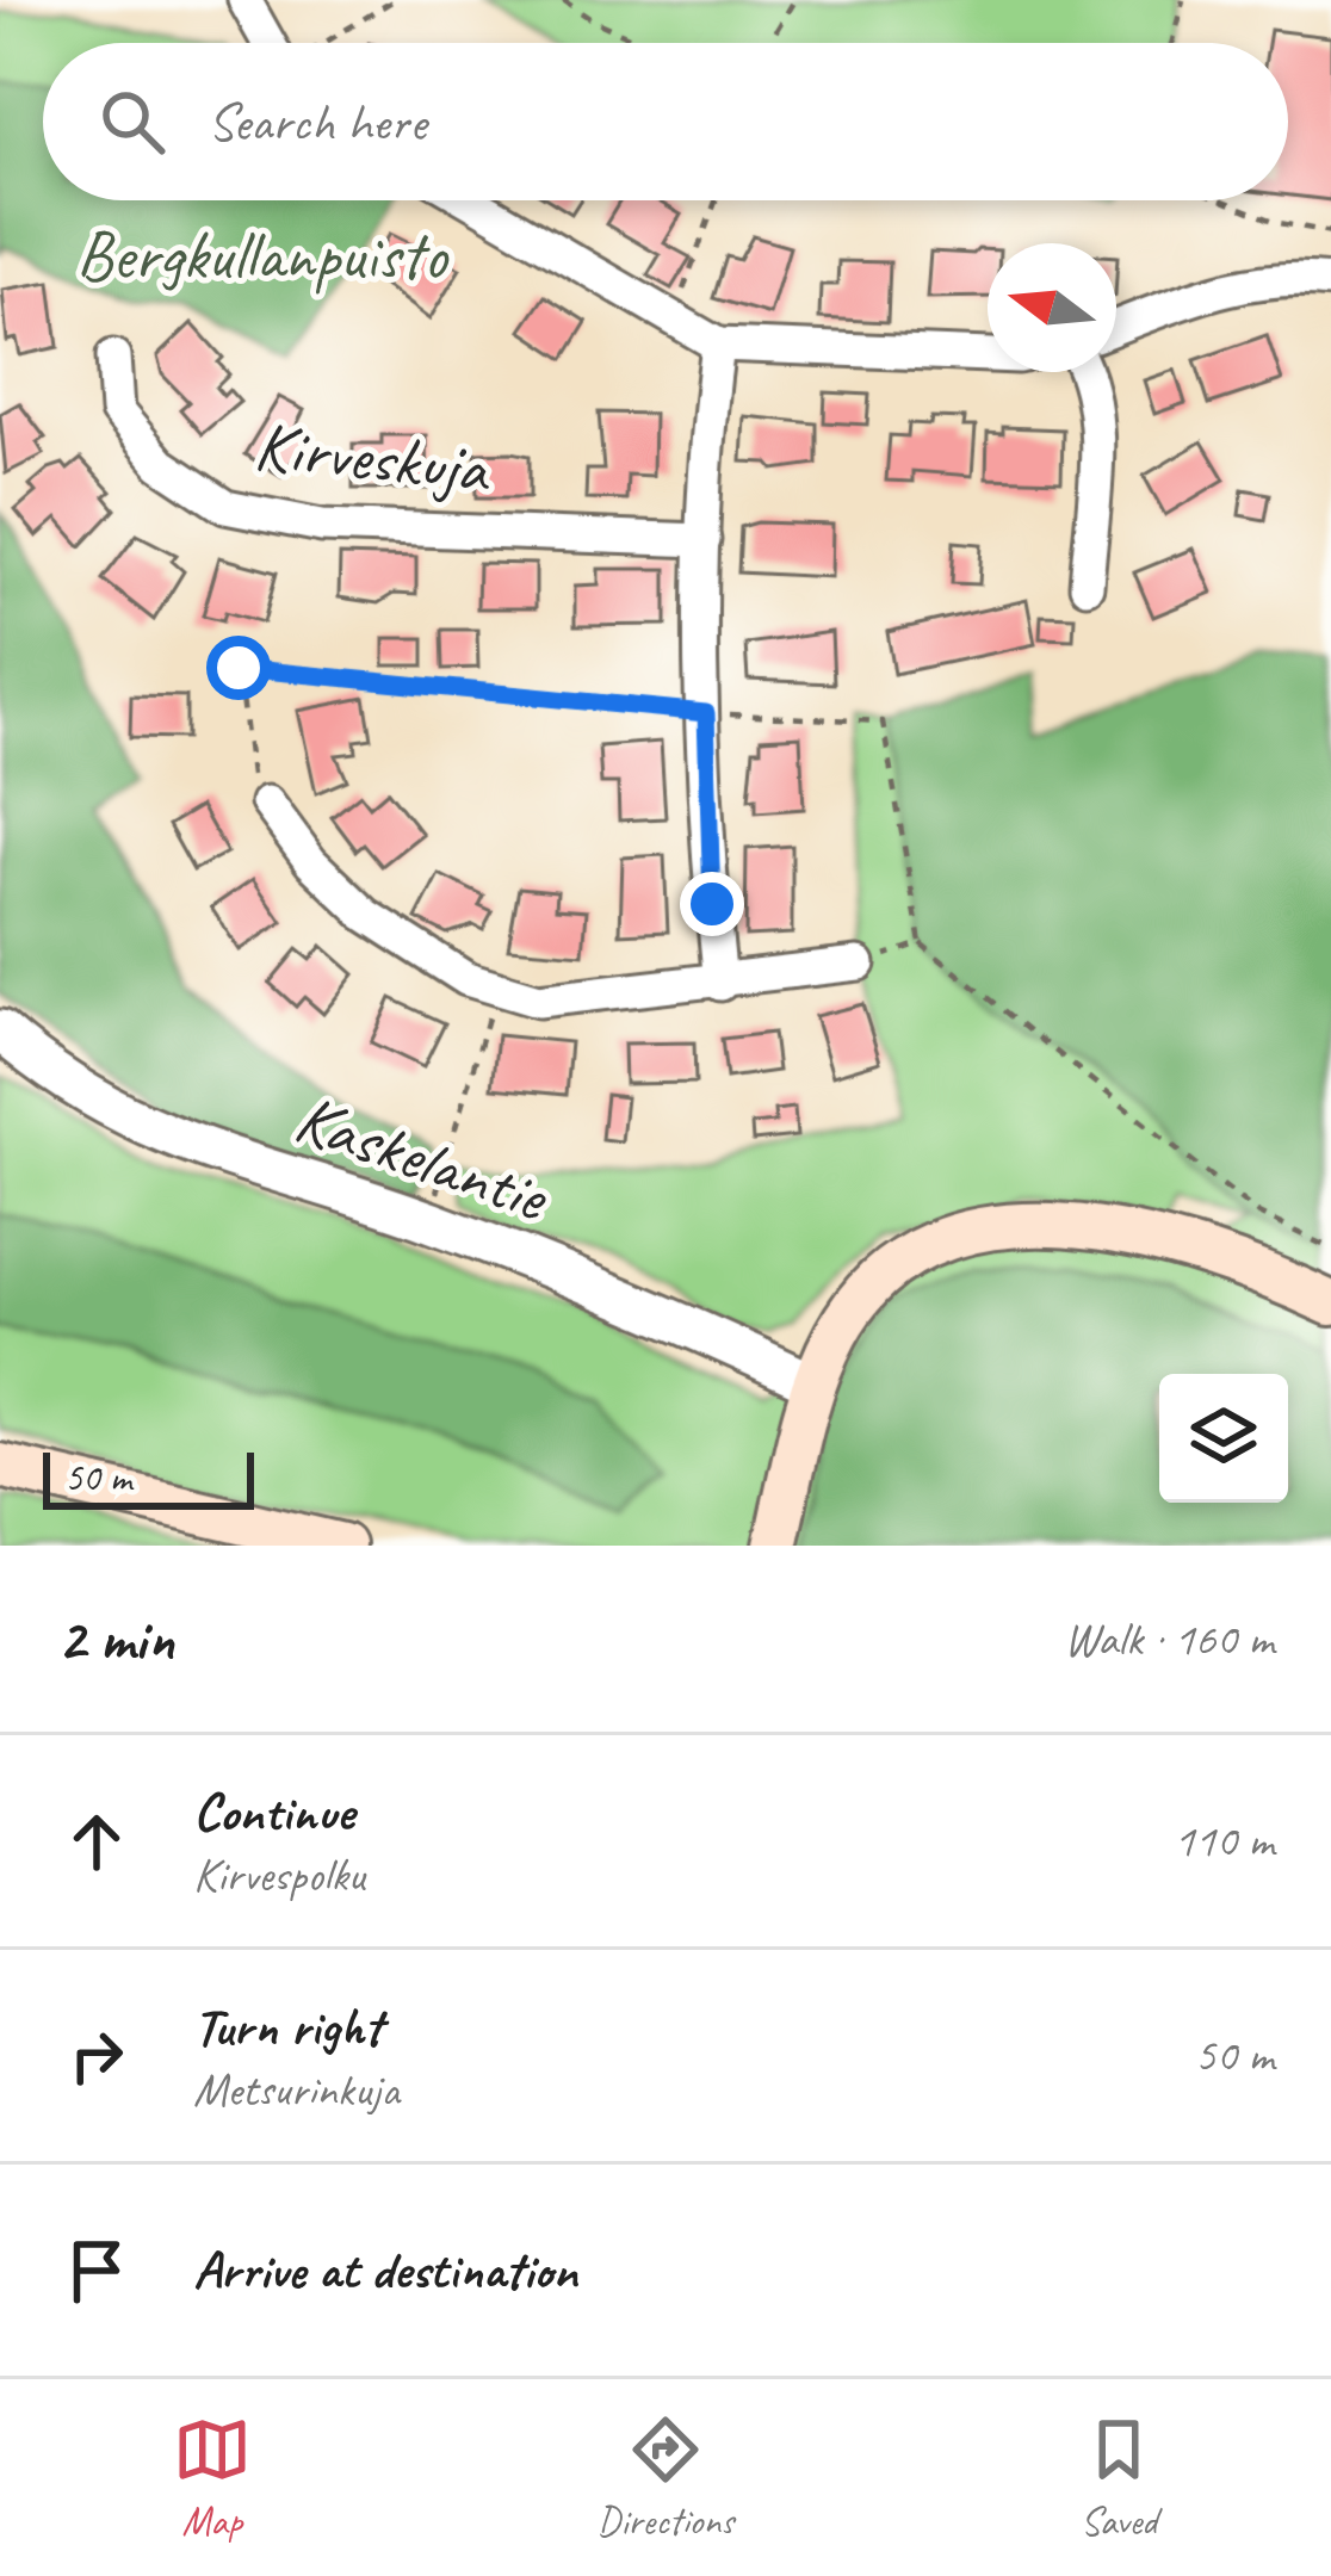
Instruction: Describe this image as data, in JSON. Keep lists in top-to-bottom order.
{
  "streets": {
    "street": ["Kirveskuja", "Kaskelantie"]
  },
  "parks": ["Bergkullanpuisto"],
  "scale_bar": "50 m",
  "north": "left",
  "page": {
    "search": "Search here",
    "scale": "50 m",
    "heading": ["2 min", "Walk · 160 m"],
    "list": [
      ["Continue", "Kirvespolku", "110 m"],
      ["Turn right", "Metsurinkuja", "50 m"],
      "Arrive at destination"
    ],
    "nav": ["Map", "Directions", "Saved"]
  }
}
